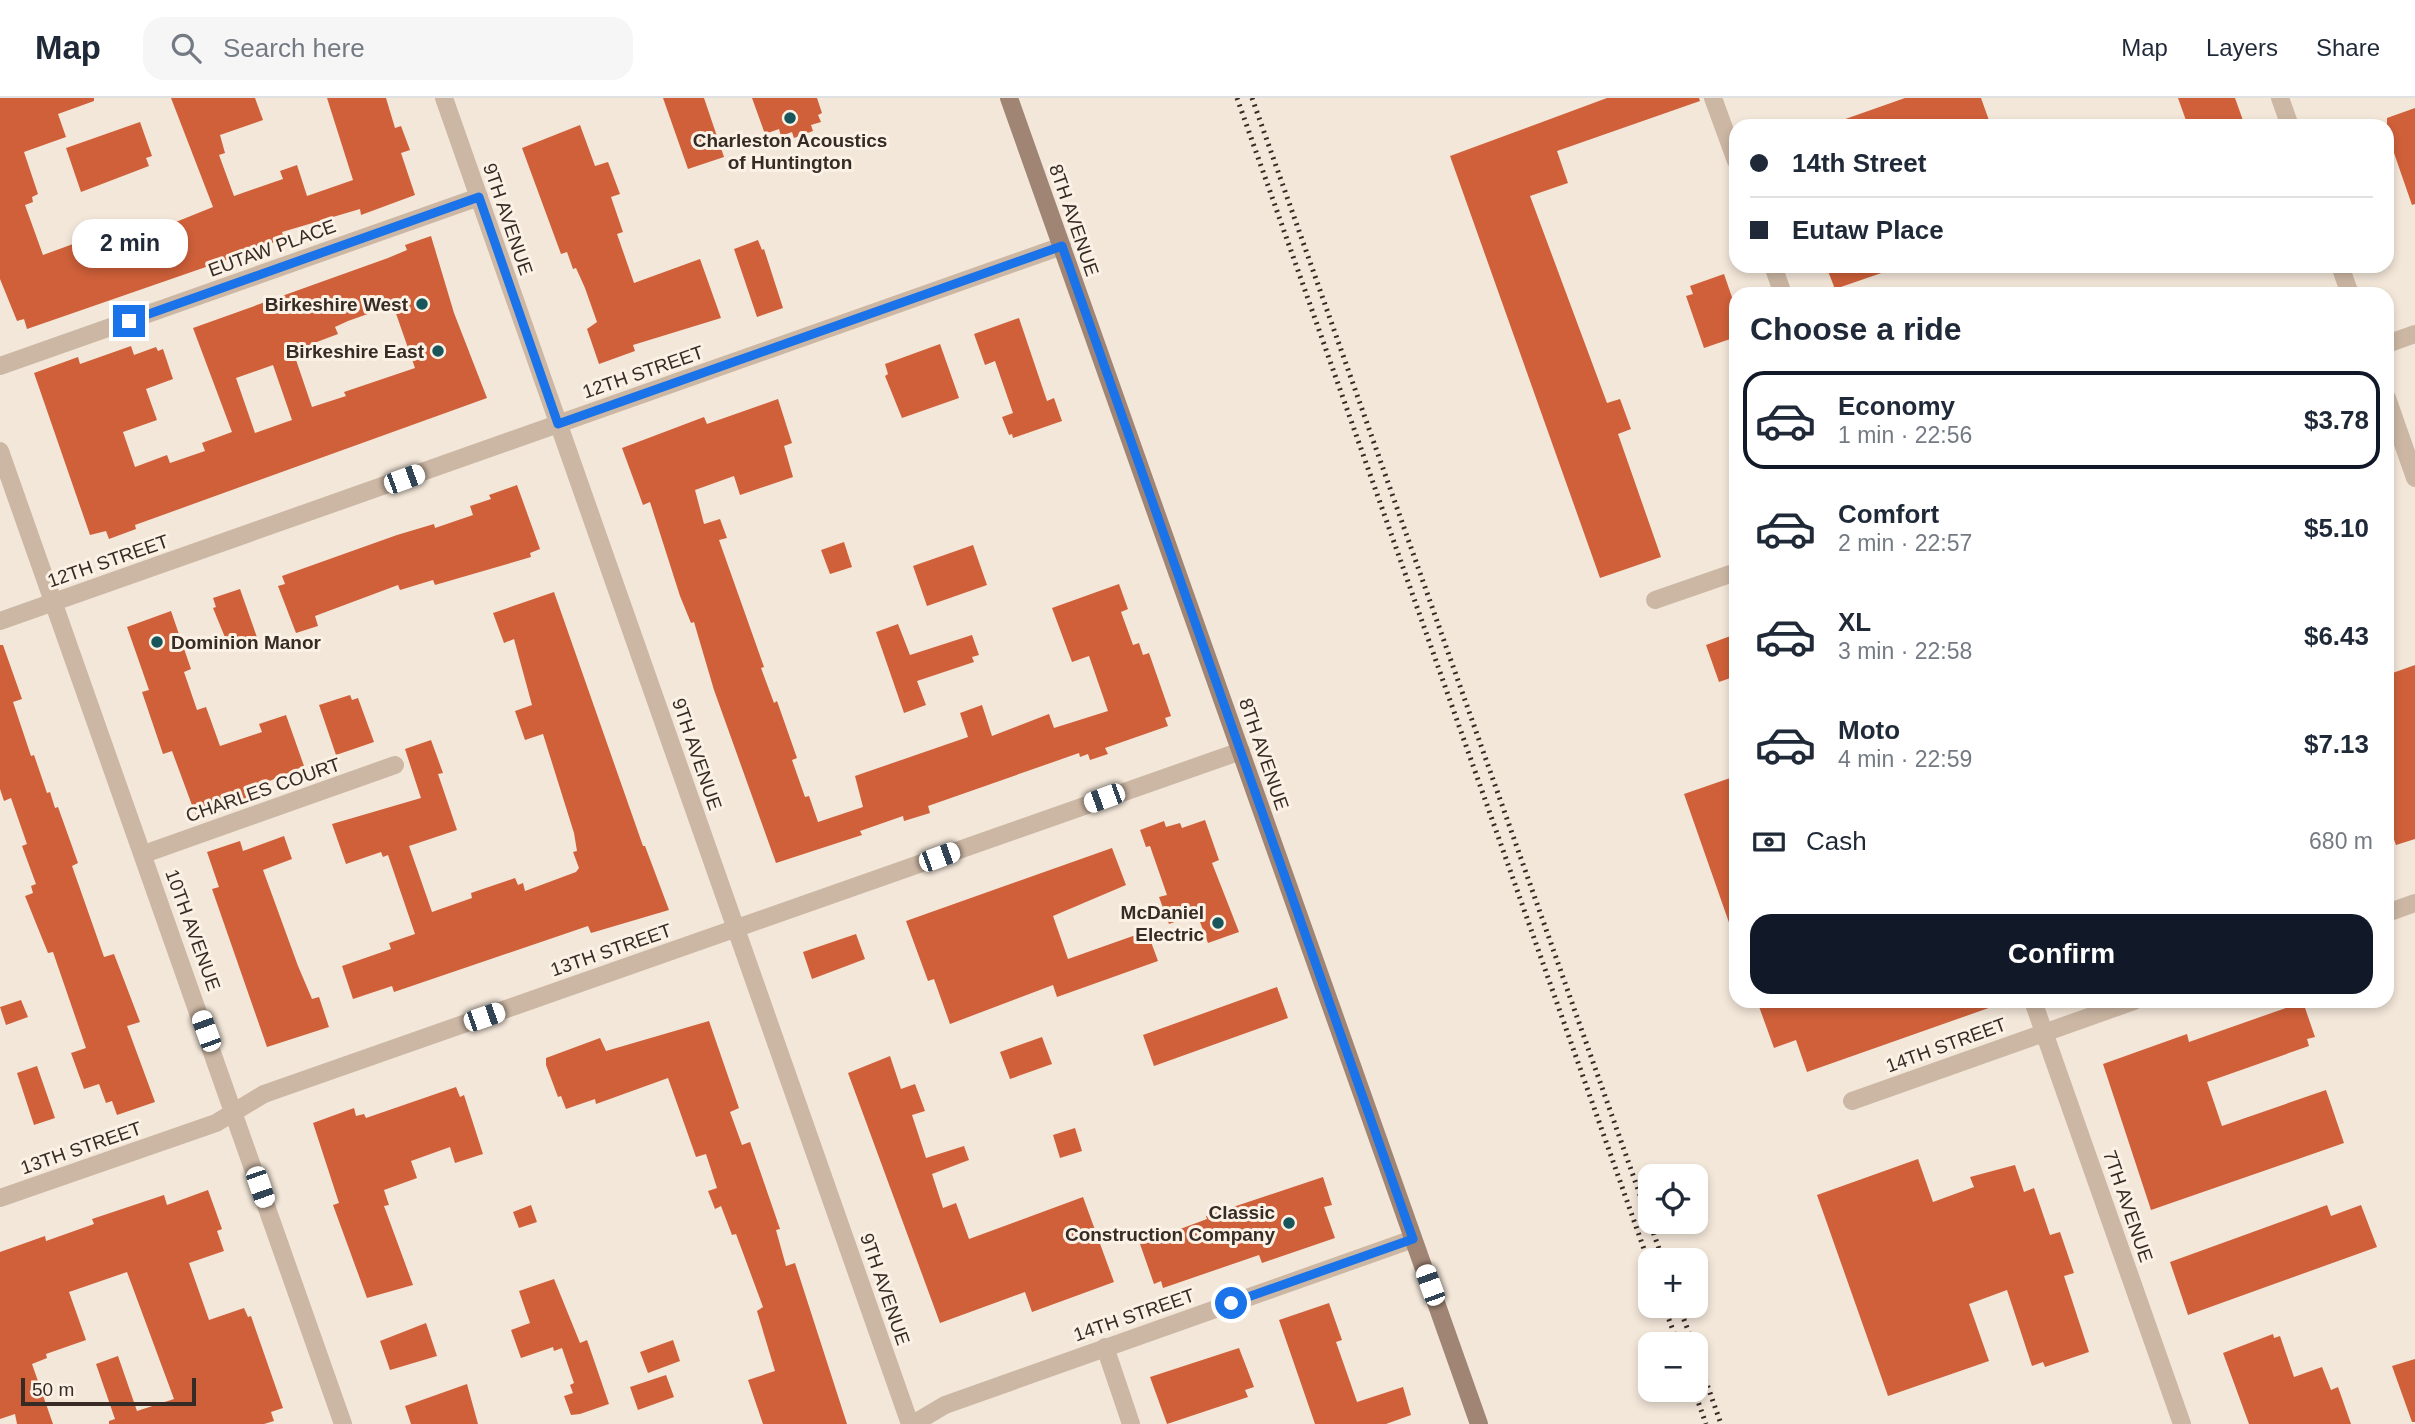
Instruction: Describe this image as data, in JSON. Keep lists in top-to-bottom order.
{
  "streets": {
    "main road": ["8TH AVENUE"],
    "street": [
      "9TH AVENUE",
      "EUTAW PLACE",
      "12TH STREET",
      "CHARLES COURT",
      "10TH AVENUE",
      "13TH STREET",
      "14TH STREET",
      "7TH AVENUE"
    ]
  },
  "crossings": [
    ["9TH AVENUE", "EUTAW PLACE"],
    ["9TH AVENUE", "12TH STREET"],
    ["9TH AVENUE", "13TH STREET"],
    ["9TH AVENUE", "14TH STREET"],
    ["8TH AVENUE", "12TH STREET"],
    ["8TH AVENUE", "13TH STREET"],
    ["8TH AVENUE", "14TH STREET"],
    ["12TH STREET", "10TH AVENUE"],
    ["CHARLES COURT", "10TH AVENUE"],
    ["10TH AVENUE", "13TH STREET"],
    ["14TH STREET", "7TH AVENUE"]
  ],
  "places": [
    "Charleston Acoustics of Huntington",
    "Birkeshire West",
    "Birkeshire East",
    "Dominion Manor",
    "McDaniel Electric",
    "Classic Construction Company"
  ],
  "scale_bar": "50 m",
  "page": {
    "header": "Map",
    "search": "Search here",
    "nav": ["Map", "Layers", "Share"],
    "banner": ["14th Street", "Eutaw Place"],
    "bubble": "2 min",
    "heading": "Choose a ride",
    "list": [
      {
        "name": "Economy",
        "note": "1 min · 22:56",
        "value": "$3.78"
      },
      {
        "name": "Comfort",
        "note": "2 min · 22:57",
        "value": "$5.10"
      },
      {
        "name": "XL",
        "note": "3 min · 22:58",
        "value": "$6.43"
      },
      {
        "name": "Moto",
        "note": "4 min · 22:59",
        "value": "$7.13"
      }
    ],
    "pay": ["Cash", "680 m"],
    "buttons": "Confirm",
    "map_buttons": ["+", "−"],
    "scale": "50 m"
  }
}
